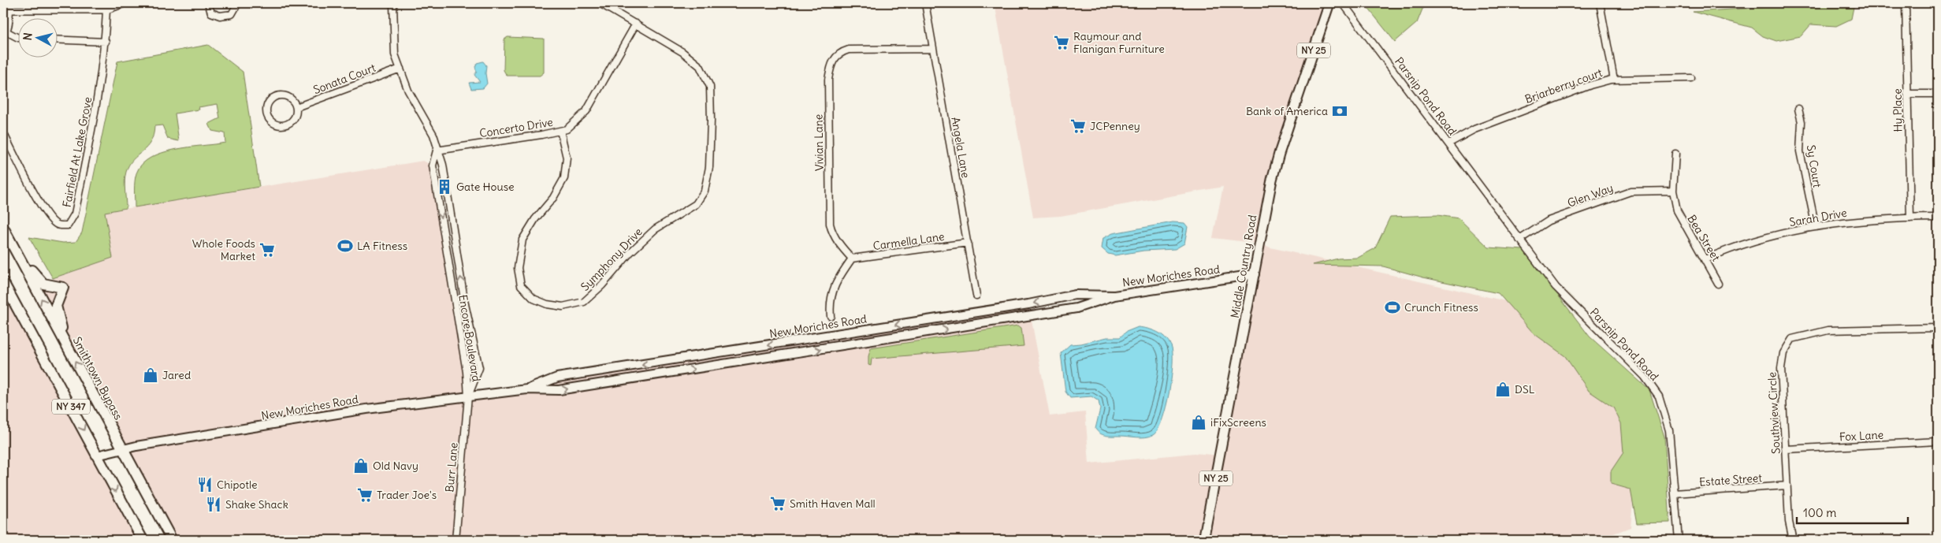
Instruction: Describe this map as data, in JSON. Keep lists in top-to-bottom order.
{
  "streets": {
    "highway": ["Smithtown Bypass", "NY 347"],
    "main road": ["NY 25", "Middle Country Road", "New Moriches Road"],
    "street": [
      "Sonata Court",
      "Briarberry court",
      "Parsnip Pond Road",
      "Hy Place",
      "Concerto Drive",
      "Vivian Lane",
      "Angela Lane",
      "Fairfield At Lake Grove",
      "Sy Court",
      "Glen Way",
      "Sarah Drive",
      "Bea Street",
      "Carmella Lane",
      "Symphony Drive",
      "Encore Boulevard",
      "Southview Circle",
      "Fox Lane",
      "Burr Lane",
      "Estate Street"
    ]
  },
  "crossings": [
    ["Sonata Court", "Encore Boulevard"],
    ["Briarberry court", "Parsnip Pond Road"],
    ["Parsnip Pond Road", "Glen Way"],
    ["Parsnip Pond Road", "Estate Street"],
    ["Hy Place", "Sarah Drive"],
    ["Concerto Drive", "Symphony Drive"],
    ["Concerto Drive", "Encore Boulevard"],
    ["Vivian Lane", "Angela Lane"],
    ["Vivian Lane", "Carmella Lane"],
    ["Angela Lane", "Carmella Lane"],
    ["Sy Court", "Sarah Drive"],
    ["Glen Way", "Bea Street"],
    ["Sarah Drive", "Bea Street"],
    ["Middle Country Road", "New Moriches Road"],
    ["New Moriches Road", "Encore Boulevard"],
    ["New Moriches Road", "Smithtown Bypass"],
    ["New Moriches Road", "NY 347"],
    ["New Moriches Road", "Burr Lane"],
    ["Encore Boulevard", "Burr Lane"],
    ["Southview Circle", "Fox Lane"],
    ["Southview Circle", "Estate Street"]
  ],
  "places": {
    "supermarket": [
      "Raymour and Flanigan Furniture",
      "JCPenney",
      "Whole Foods Market",
      "Trader Joe's",
      "Smith Haven Mall"
    ],
    "bank": ["Bank of America"],
    "building": ["Gate House"],
    "sports": ["LA Fitness", "Crunch Fitness"],
    "shop": [
      "Jared",
      "DSL",
      "iFixScreens",
      "Old Navy"
    ],
    "restaurant": ["Chipotle", "Shake Shack"]
  },
  "scale_bar": "100 m",
  "north": "left"
}
